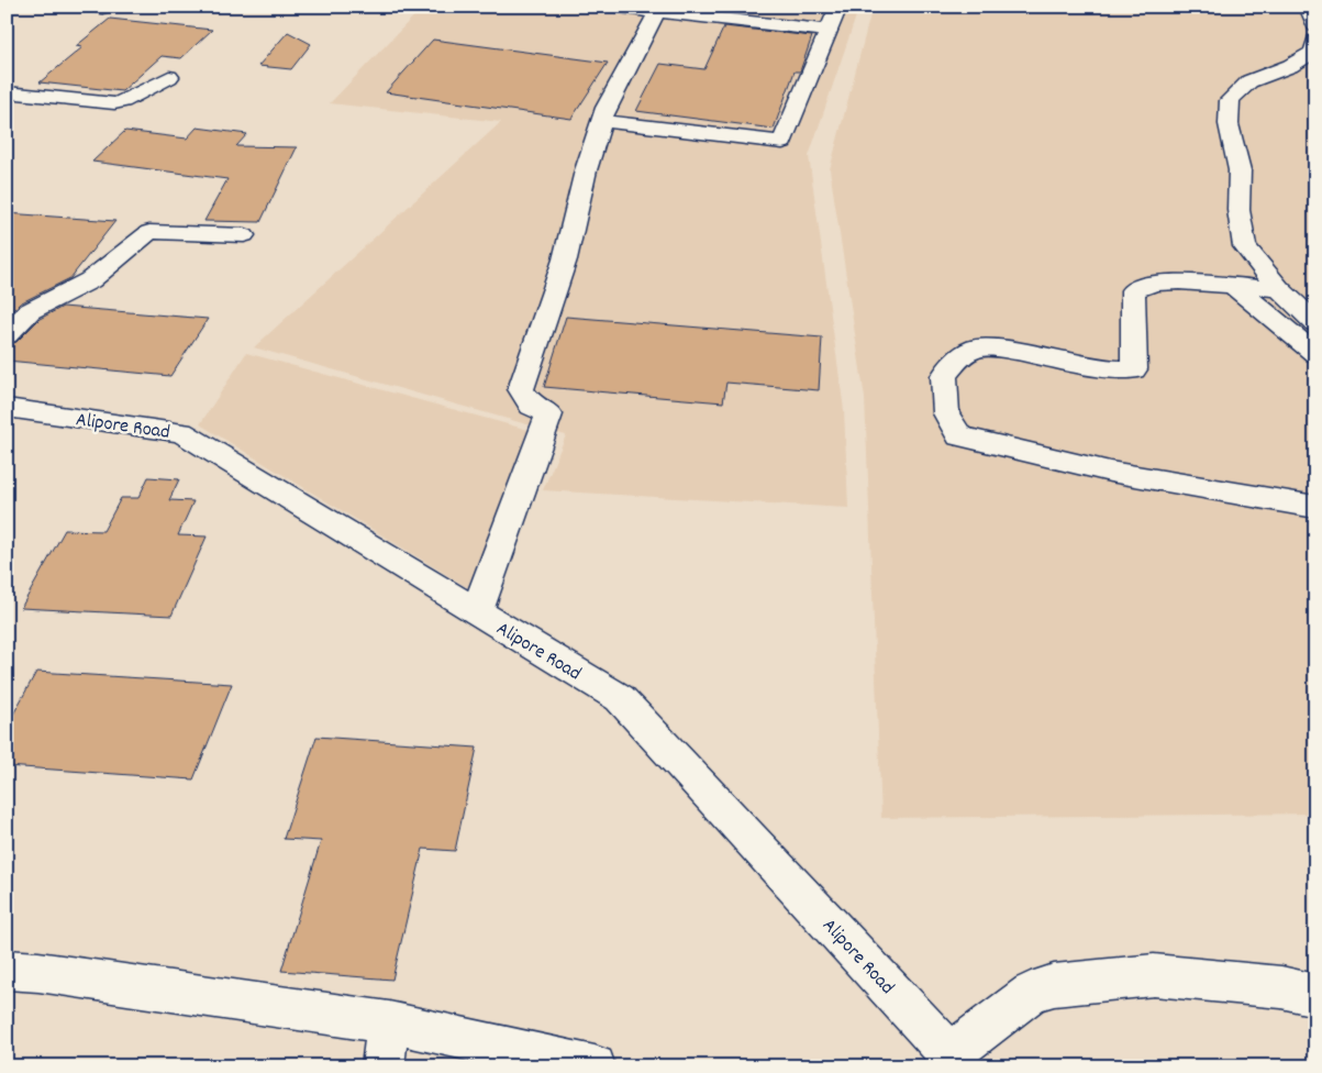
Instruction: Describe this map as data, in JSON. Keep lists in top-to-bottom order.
{
  "streets": {
    "main road": ["Alipore Road"]
  }
}
